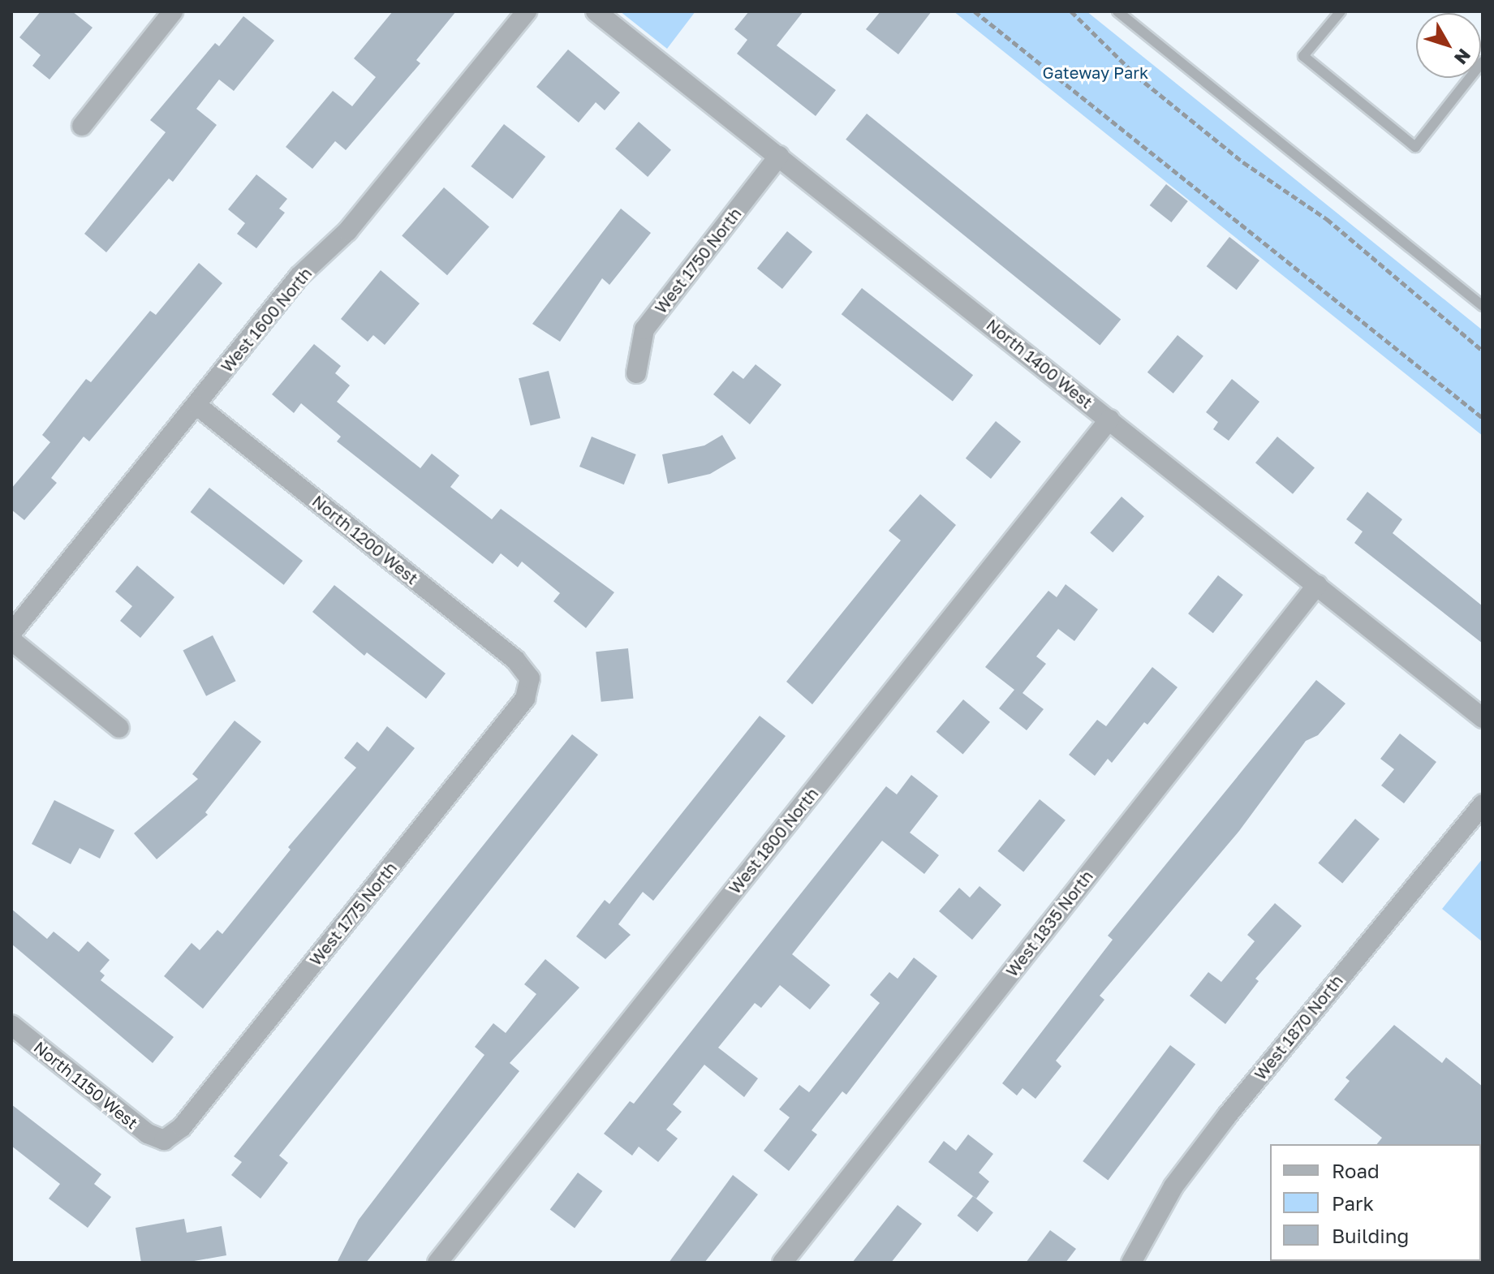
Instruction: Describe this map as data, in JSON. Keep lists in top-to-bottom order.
{
  "streets": {
    "street": [
      "West 1750 North",
      "West 1600 North",
      "North 1400 West",
      "North 1200 West",
      "West 1800 North",
      "West 1775 North",
      "West 1835 North",
      "West 1870 North",
      "North 1150 West"
    ]
  },
  "crossings": [
    ["West 1750 North", "North 1400 West"],
    ["West 1600 North", "North 1200 West"],
    ["North 1400 West", "West 1800 North"],
    ["North 1400 West", "West 1835 North"],
    ["North 1200 West", "West 1775 North"],
    ["West 1775 North", "North 1150 West"]
  ],
  "parks": ["Gateway Park"],
  "legend": ["Road", "Park", "Building"],
  "north": "bottom right"
}
